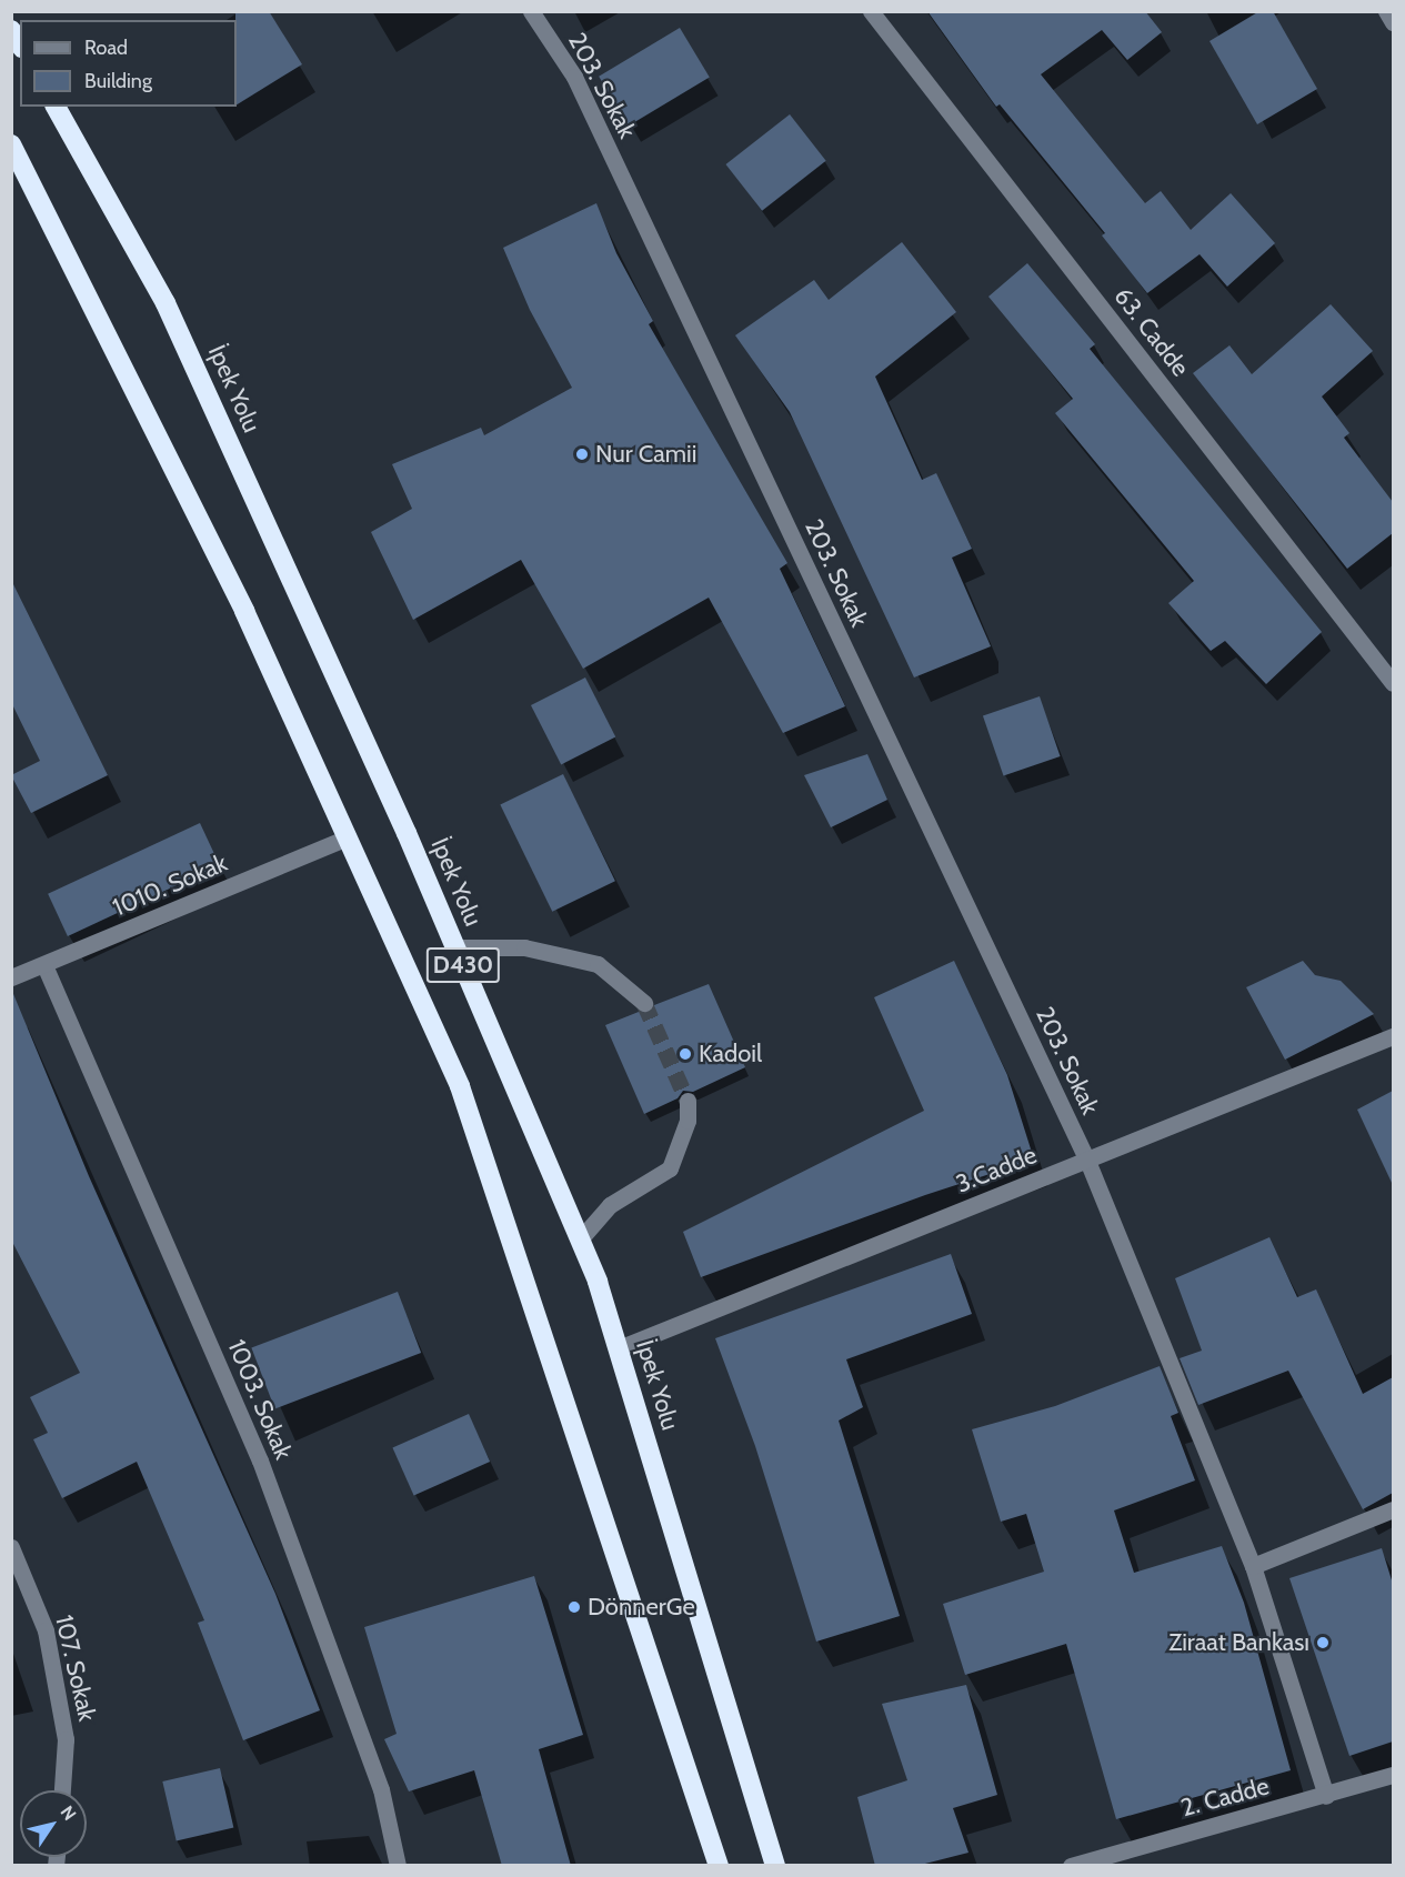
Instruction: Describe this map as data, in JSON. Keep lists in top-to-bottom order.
{
  "streets": {
    "highway": ["İpek Yolu", "D430"],
    "street": [
      "203. Sokak",
      "63. Cadde",
      "1010. Sokak",
      "3.Cadde",
      "1003. Sokak",
      "107. Sokak",
      "2. Cadde"
    ]
  },
  "crossings": [
    ["203. Sokak", "3.Cadde"],
    ["203. Sokak", "2. Cadde"],
    ["İpek Yolu", "3.Cadde"],
    ["1010. Sokak", "D430"],
    ["1010. Sokak", "1003. Sokak"]
  ],
  "places": [
    "Nur Camii",
    "Kadoil",
    "DönnerGe",
    "Ziraat Bankası"
  ],
  "legend": ["Road", "Building"],
  "north": "top right"
}
